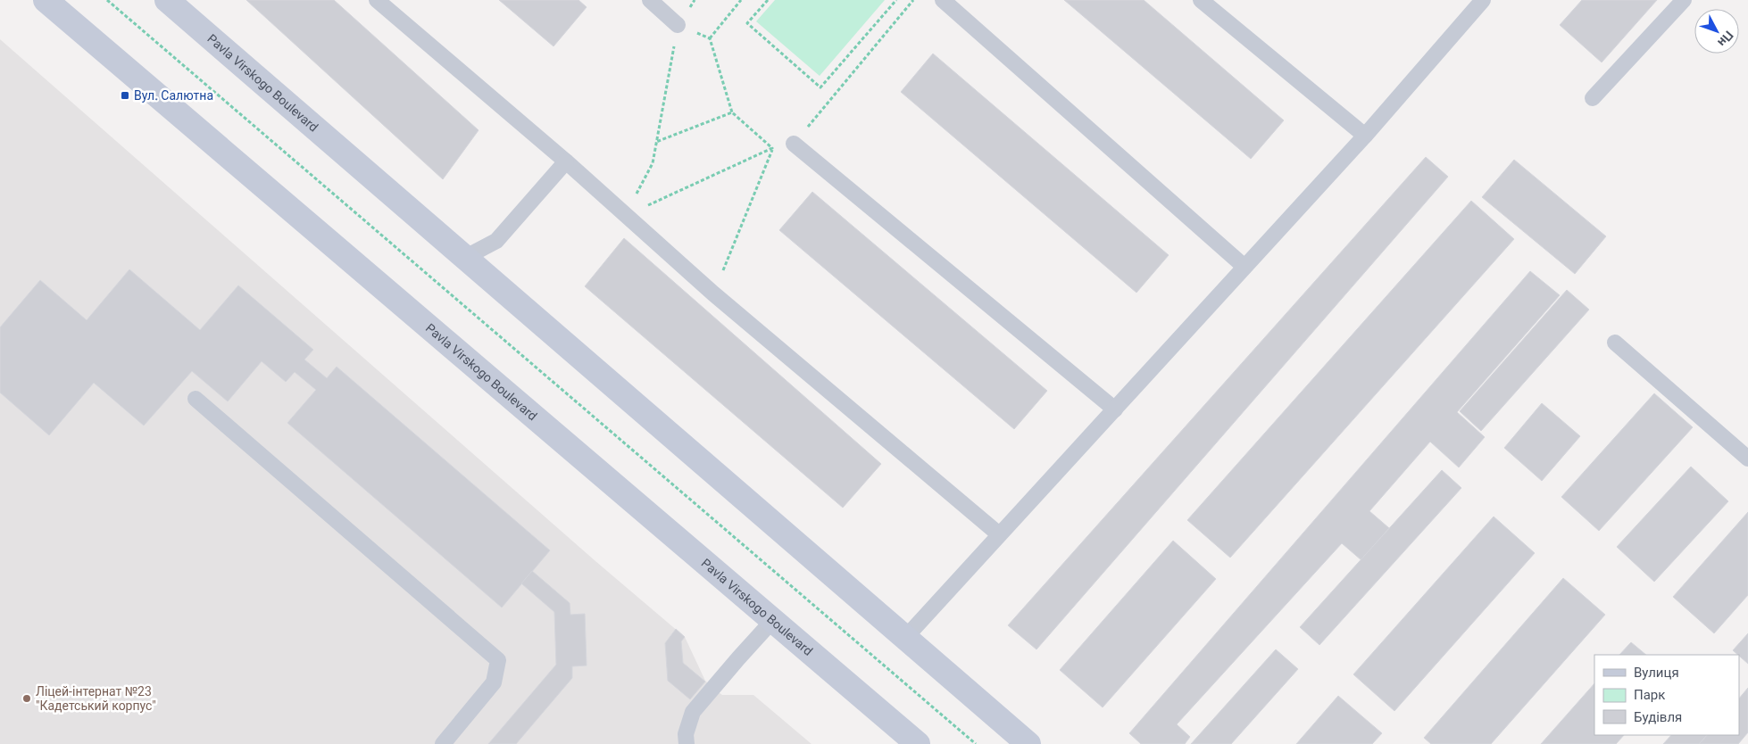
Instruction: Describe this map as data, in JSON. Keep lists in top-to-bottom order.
{
  "streets": {
    "street": ["Pavla Virskogo Boulevard"]
  },
  "places": {
    "transit": ["Вул. Салютна"],
    "other": ["Ліцей-інтернат №23 \"Кадетський корпус\""]
  },
  "legend": ["Вулиця", "Парк", "Будівля"],
  "north": "bottom right"
}
